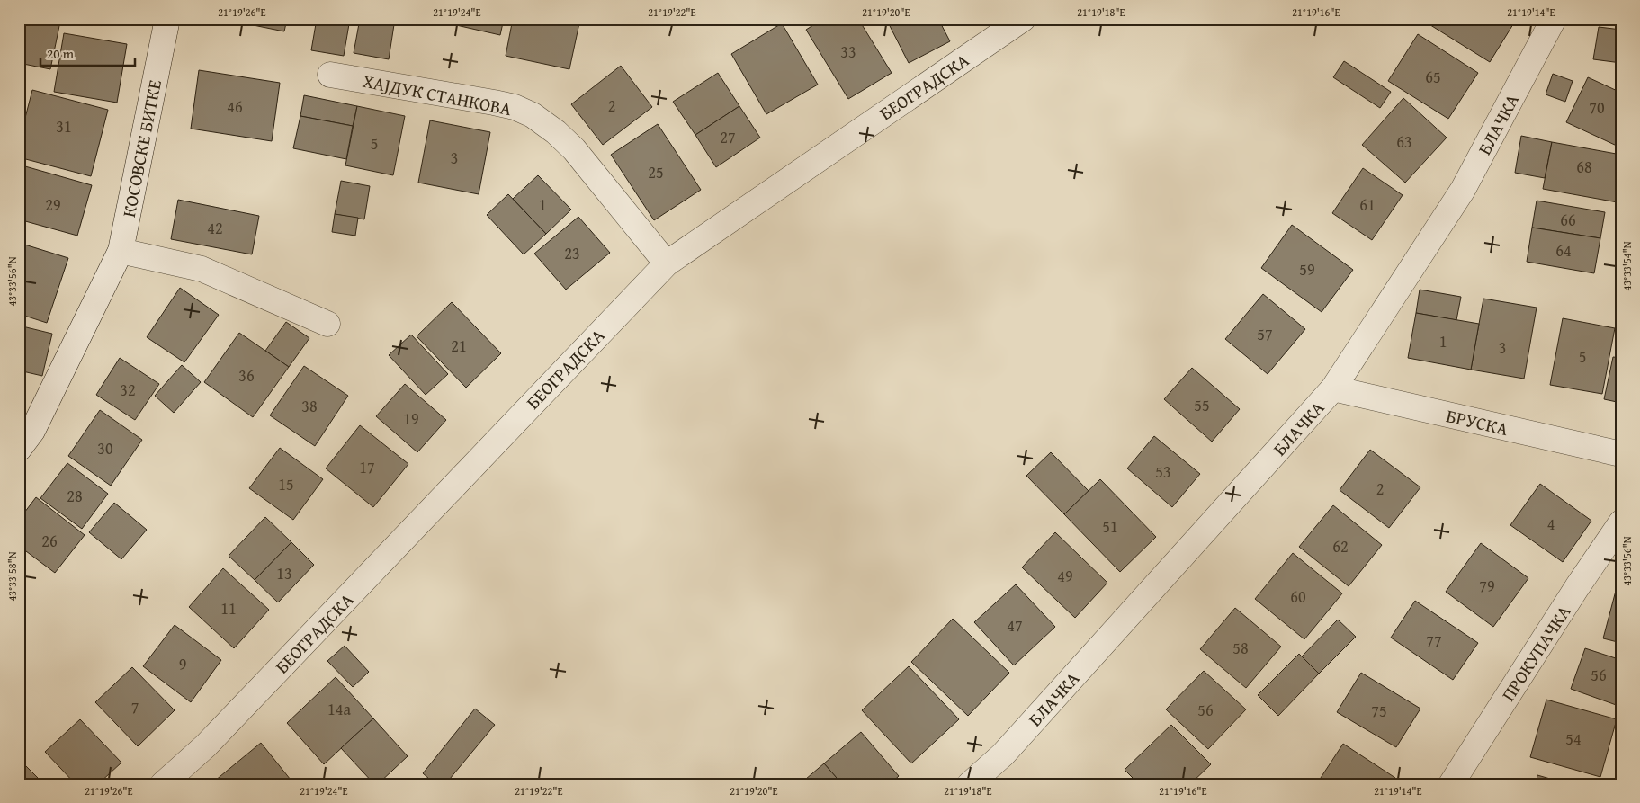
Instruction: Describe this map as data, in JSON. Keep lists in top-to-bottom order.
{
  "streets": {
    "street": [
      "БЕОГРАДСКА",
      "ХАЈДУК СТАНКОВА",
      "БЛАЧКА",
      "КОСОВСКЕ БИТКЕ",
      "БРУСКА",
      "ПРОКУПАЧКА"
    ]
  },
  "crossings": [
    ["БЕОГРАДСКА", "ХАЈДУК СТАНКОВА"],
    ["БЛАЧКА", "БРУСКА"]
  ],
  "house_numbers": [
    "33",
    "65",
    "2",
    "46",
    "70",
    "31",
    "27",
    "63",
    "5",
    "3",
    "68",
    "25",
    "29",
    "1",
    "61",
    "66",
    "42",
    "64",
    "23",
    "59",
    "57",
    "1",
    "21",
    "3",
    "5",
    "36",
    "32",
    "55",
    "38",
    "19",
    "30",
    "17",
    "53",
    "15",
    "2",
    "28",
    "4",
    "51",
    "26",
    "62",
    "13",
    "49",
    "79",
    "60",
    "11",
    "47",
    "77",
    "58",
    "9",
    "56",
    "7",
    "14a",
    "56",
    "75",
    "54"
  ],
  "scale_bar": "20 m",
  "coordinates": [
    "21°19'26\"E",
    "21°19'24\"E",
    "21°19'22\"E",
    "21°19'20\"E",
    "21°19'18\"E",
    "21°19'16\"E",
    "21°19'14\"E",
    "43°33'54\"N",
    "43°33'56\"N",
    "43°33'58\"N"
  ]
}
